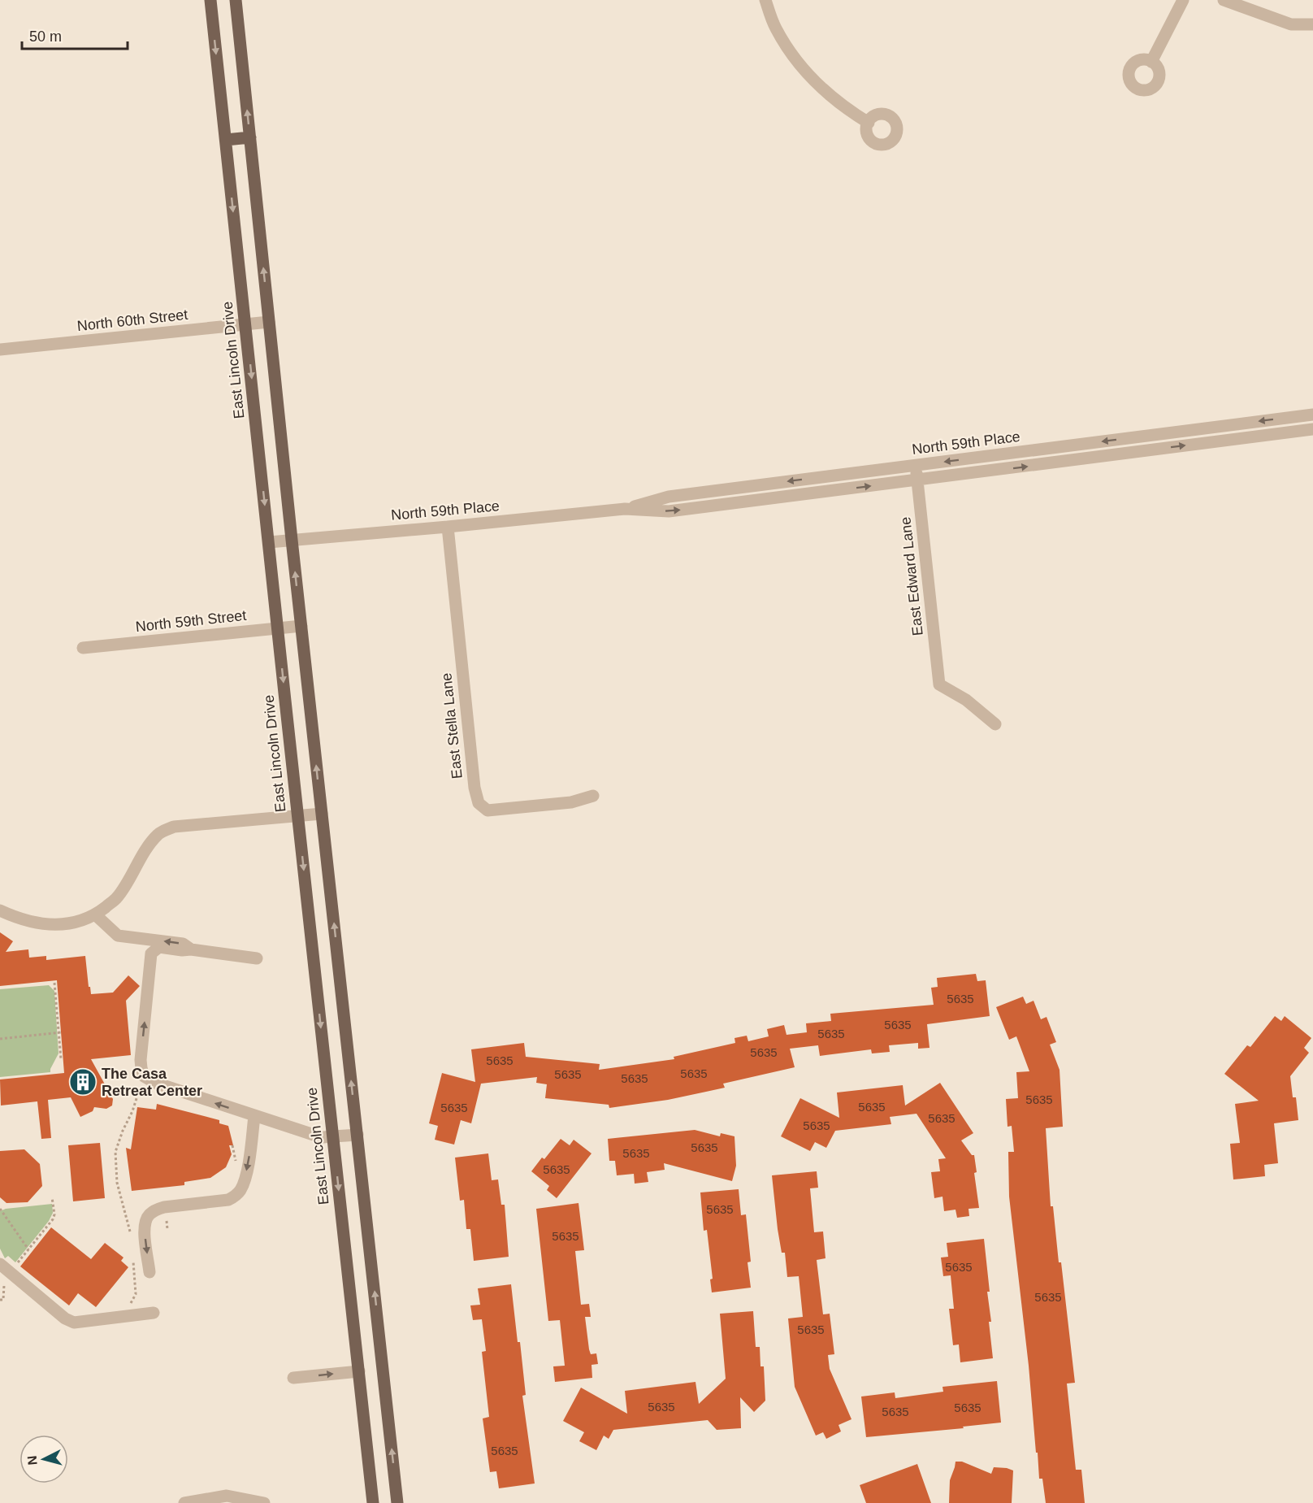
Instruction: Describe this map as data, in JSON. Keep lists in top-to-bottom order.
{
  "streets": {
    "main road": ["East Lincoln Drive"],
    "street": [
      "North 60th Street",
      "North 59th Place",
      "East Edward Lane",
      "North 59th Street",
      "East Stella Lane"
    ]
  },
  "crossings": [
    ["North 60th Street", "East Lincoln Drive"],
    ["East Lincoln Drive", "North 59th Place"],
    ["East Lincoln Drive", "North 59th Street"],
    ["North 59th Place", "East Edward Lane"],
    ["North 59th Place", "East Stella Lane"]
  ],
  "places": {
    "building": ["The Casa Retreat Center"]
  },
  "house_numbers": [
    "5635",
    "5635",
    "5635",
    "5635",
    "5635",
    "5635",
    "5635",
    "5635",
    "5635",
    "5635",
    "5635",
    "5635",
    "5635",
    "5635",
    "5635",
    "5635",
    "5635",
    "5635",
    "5635",
    "5635",
    "5635",
    "5635",
    "5635",
    "5635",
    "5635"
  ],
  "scale_bar": "50 m",
  "north": "left"
}
